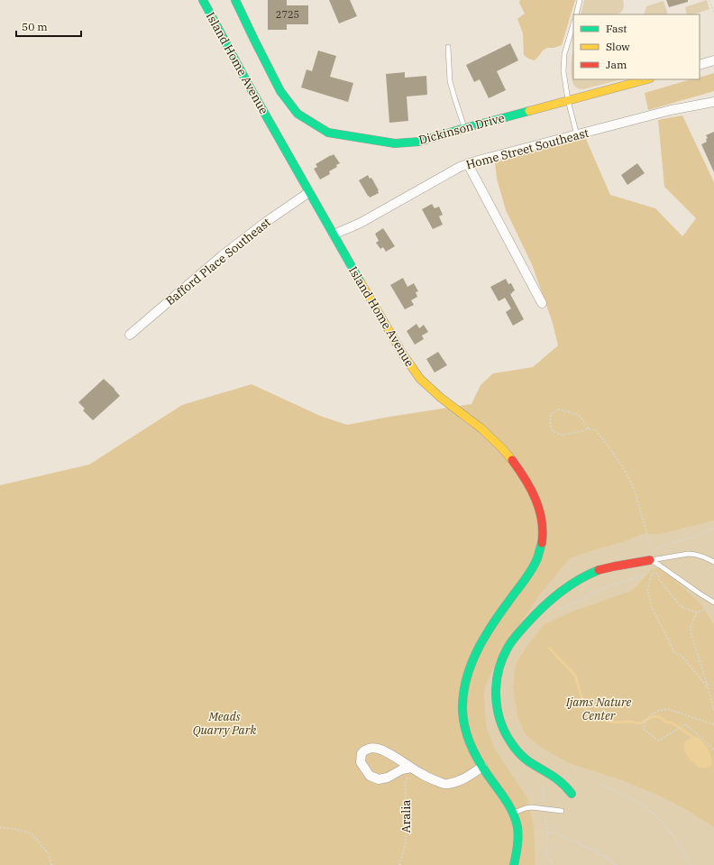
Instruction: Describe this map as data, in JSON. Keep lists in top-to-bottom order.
{
  "streets": {
    "street": [
      "Island Home Avenue",
      "Dickinson Drive",
      "Home Street Southeast",
      "Bafford Place Southeast"
    ],
    "path": ["Aralia"]
  },
  "crossings": [
    ["Island Home Avenue", "Home Street Southeast"],
    ["Island Home Avenue", "Bafford Place Southeast"]
  ],
  "parks": ["Ijams Nature Center", "Meads Quarry Park"],
  "house_numbers": ["2725"],
  "legend": ["Fast", "Slow", "Jam"],
  "scale_bar": "50 m"
}
